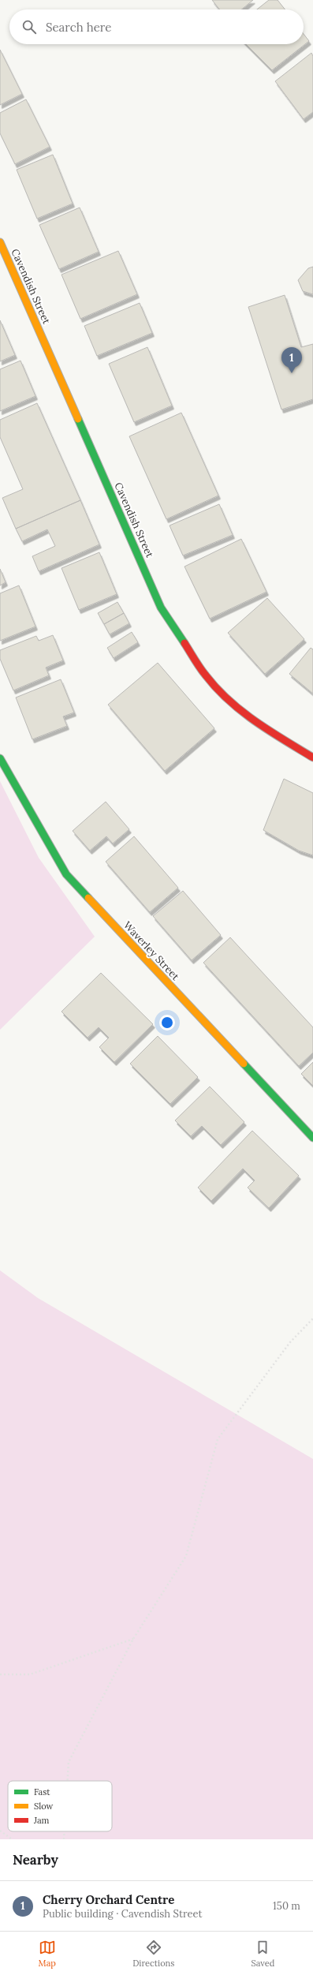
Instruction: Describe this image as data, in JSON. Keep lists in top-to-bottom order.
{
  "streets": {
    "street": ["Cavendish Street", "Waverley Street"]
  },
  "legend": ["Fast", "Slow", "Jam"],
  "page": {
    "search": "Search here",
    "pins": "1",
    "heading": "Nearby",
    "list": [
      {
        "mark": "1",
        "name": "Cherry Orchard Centre",
        "note": "Public building · Cavendish Street",
        "value": "150 m"
      }
    ],
    "nav": ["Map", "Directions", "Saved"]
  }
}
